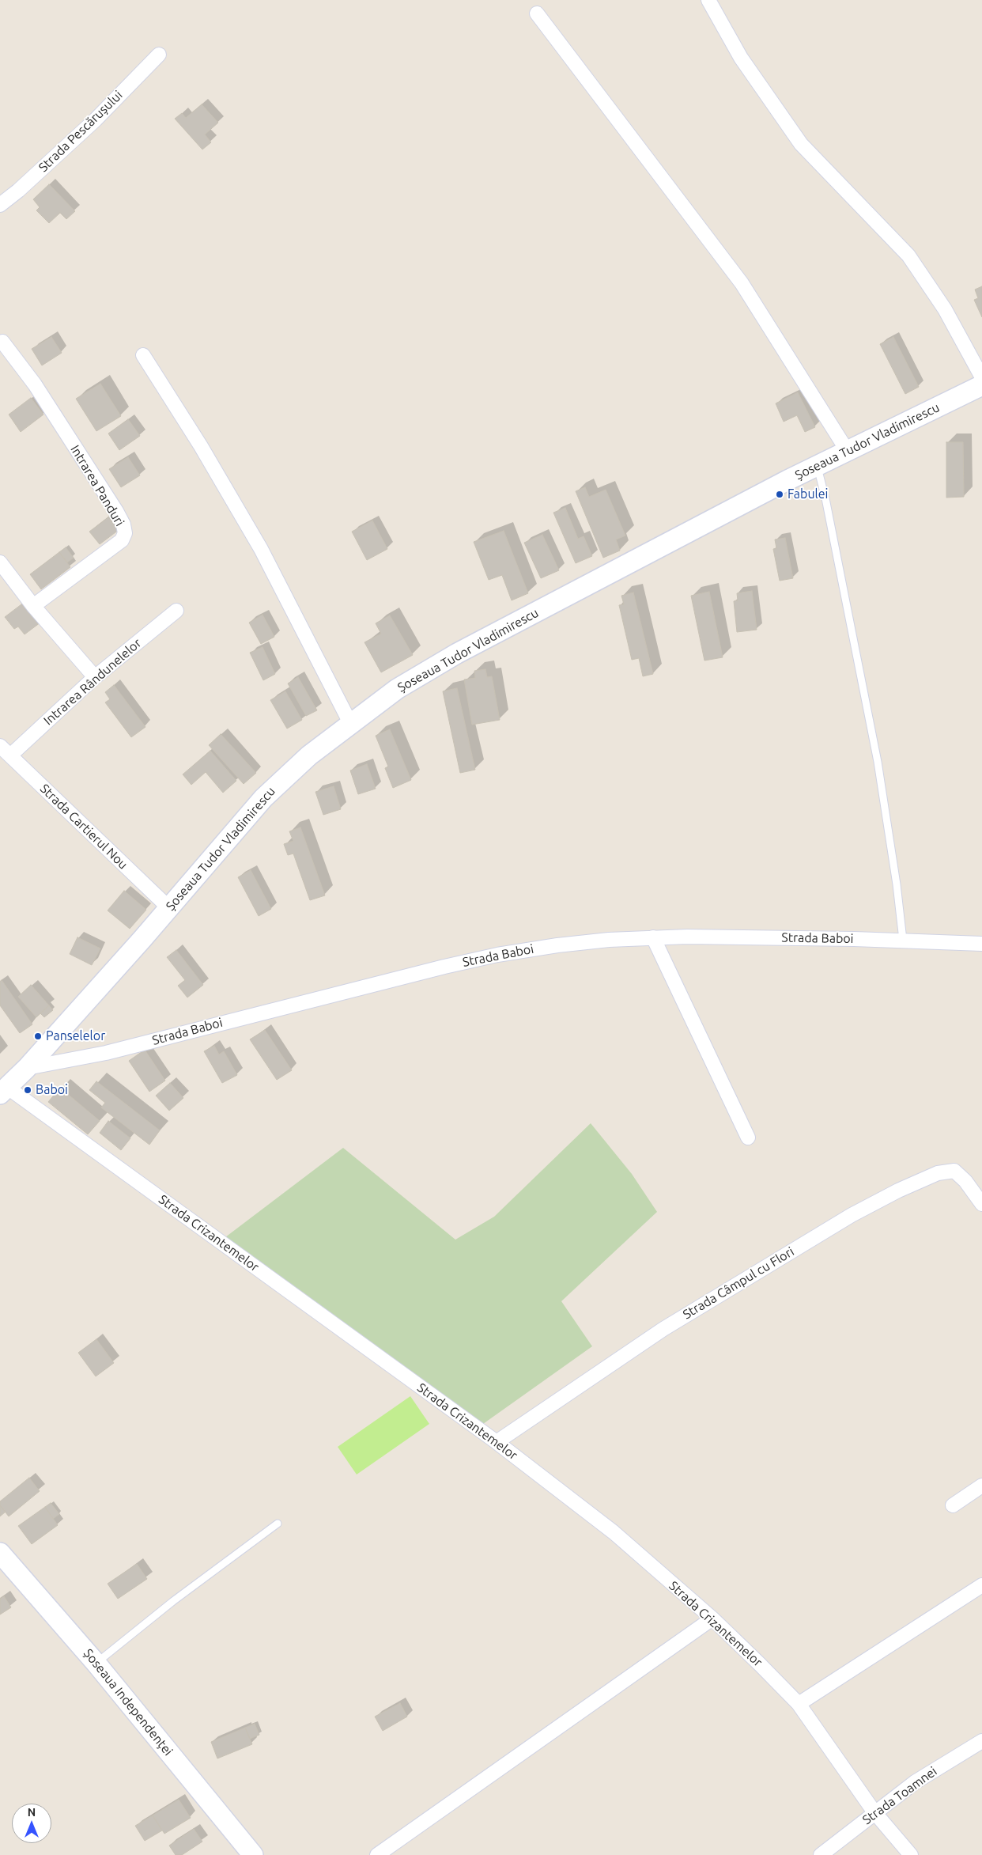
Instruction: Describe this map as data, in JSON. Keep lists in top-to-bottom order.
{
  "streets": {
    "main road": ["Șoseaua Tudor Vladimirescu", "Șoseaua Independenței"],
    "street": [
      "Strada Pescărușului",
      "Intrarea Panduri",
      "Intrarea Rândunelelor",
      "Strada Cartierul Nou",
      "Strada Baboi",
      "Strada Crizantemelor",
      "Strada Câmpul cu Flori",
      "Strada Toamnei"
    ]
  },
  "crossings": [
    ["Șoseaua Tudor Vladimirescu", "Strada Cartierul Nou"],
    ["Șoseaua Tudor Vladimirescu", "Strada Baboi"],
    ["Șoseaua Tudor Vladimirescu", "Strada Crizantemelor"],
    ["Intrarea Rândunelelor", "Strada Cartierul Nou"],
    ["Strada Crizantemelor", "Strada Câmpul cu Flori"],
    ["Strada Crizantemelor", "Strada Toamnei"]
  ],
  "places": ["Fabulei", "Panselelor", "Baboi"],
  "north": "top"
}
